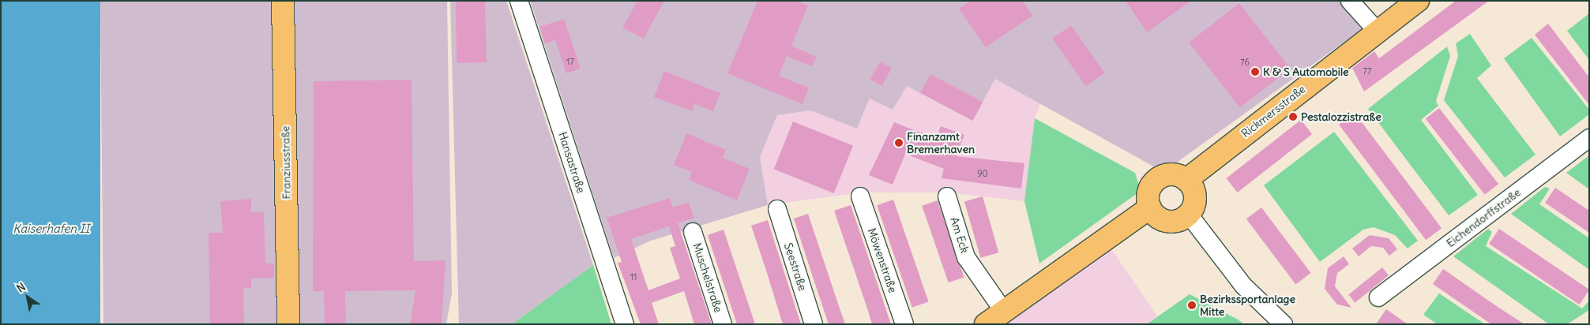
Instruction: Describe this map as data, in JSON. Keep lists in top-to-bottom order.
{
  "streets": {
    "main road": ["Rickmersstraße", "Franziusstraße"],
    "street": [
      "Hansastraße",
      "Eichendorffstraße",
      "Am Eck",
      "Möwenstraße",
      "Seestraße",
      "Muschelstraße"
    ]
  },
  "water": ["Kaiserhafen II"],
  "places": [
    "K & S Automobile",
    "Pestalozzistraße",
    "Finanzamt Bremerhaven",
    "Bezirkssportanlage Mitte"
  ],
  "house_numbers": [
    "17",
    "76",
    "77",
    "90",
    "11"
  ],
  "north": "top left"
}
